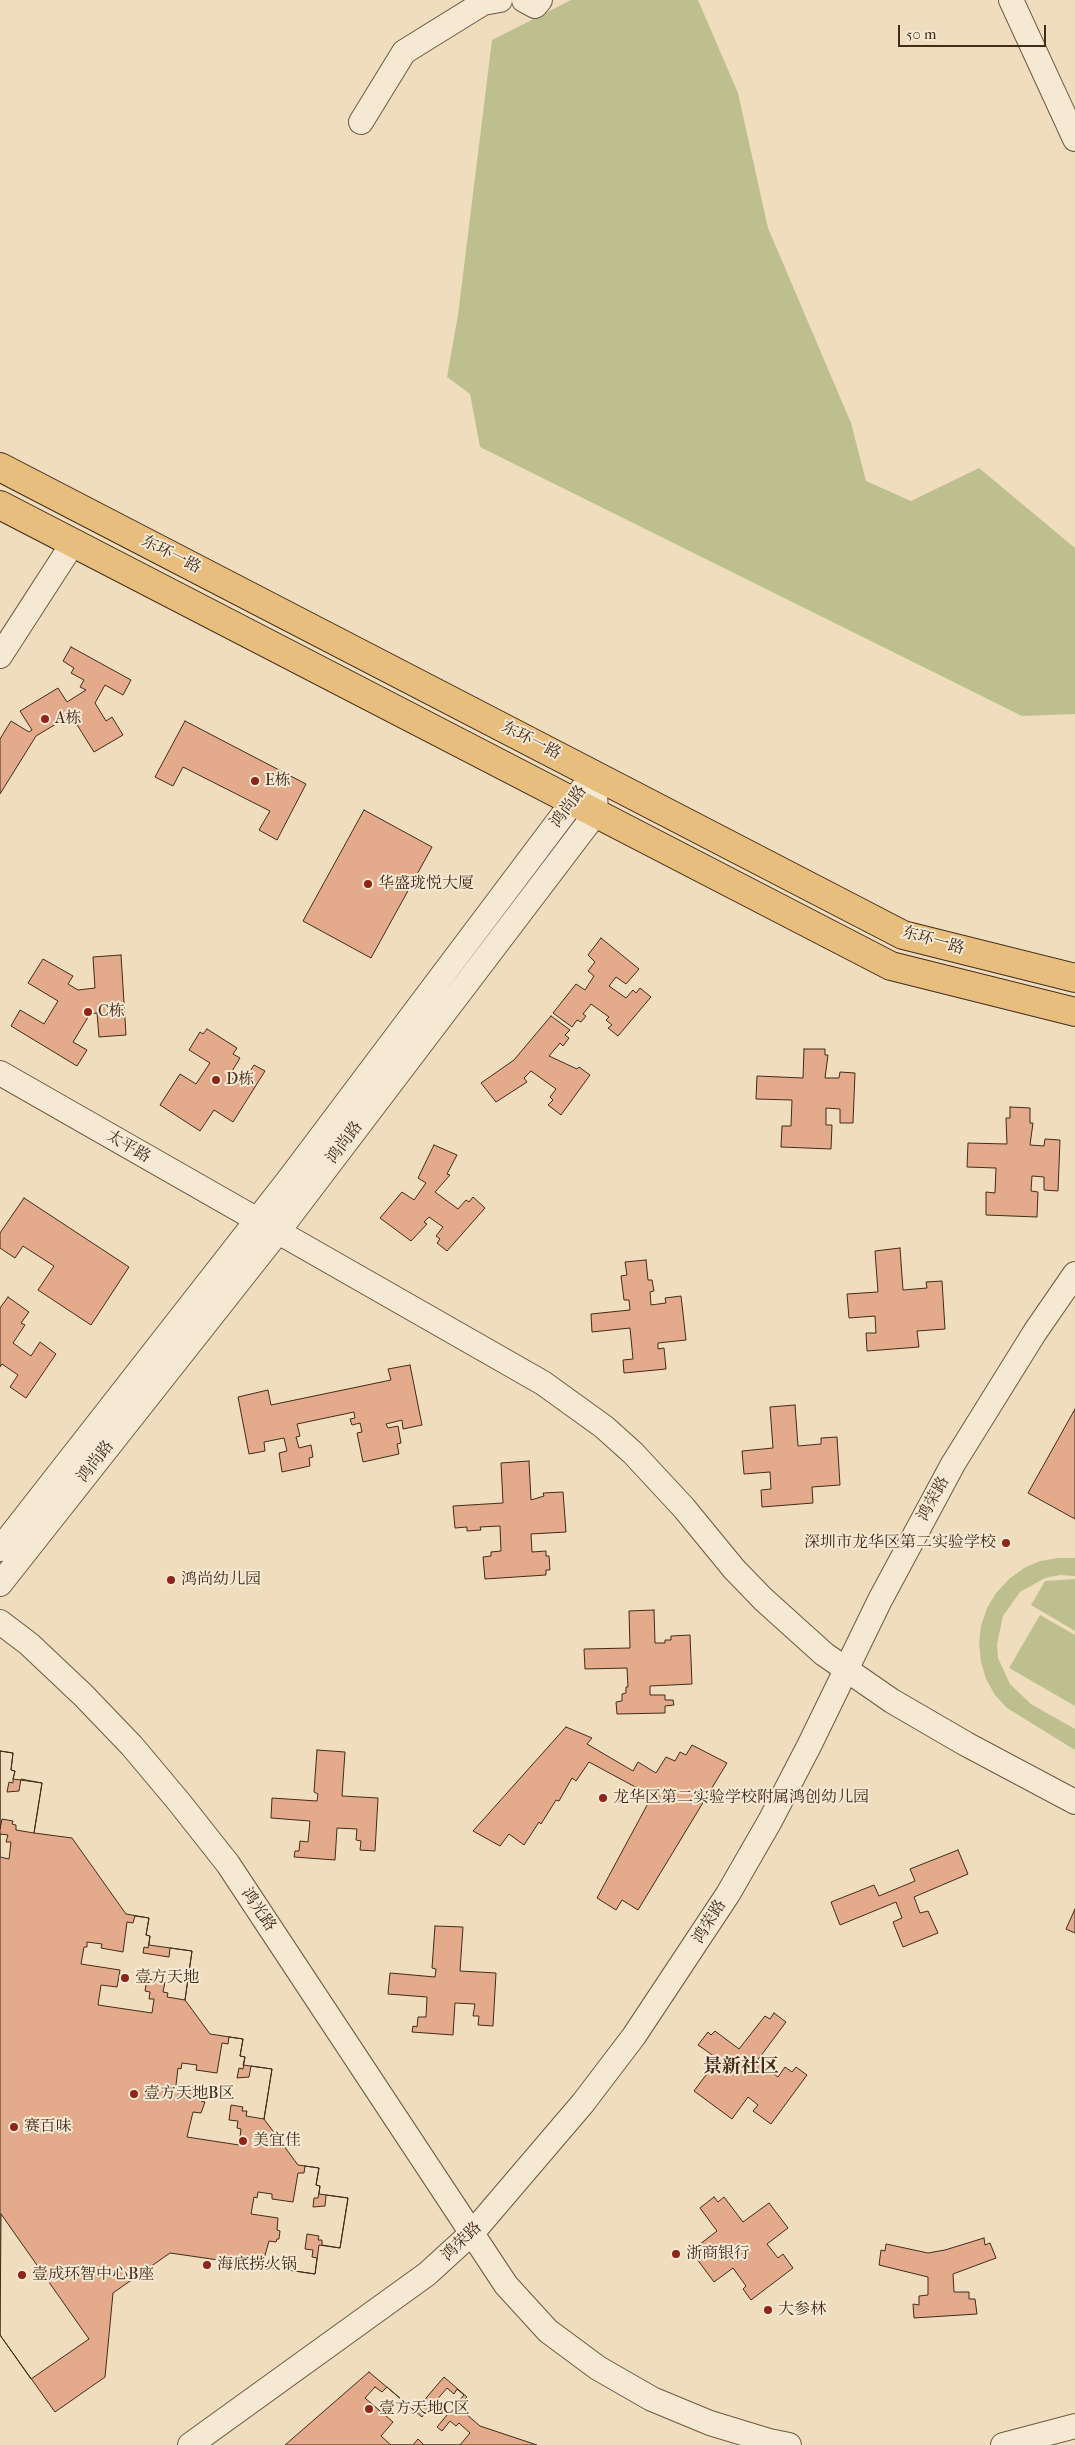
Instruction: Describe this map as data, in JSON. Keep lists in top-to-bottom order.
{
  "streets": {
    "main road": ["东环一路"],
    "street": [
      "鸿尚路",
      "太平路",
      "鸿荣路",
      "鸿光路"
    ]
  },
  "crossings": [
    ["东环一路", "鸿尚路"],
    ["鸿尚路", "太平路"],
    ["太平路", "鸿荣路"],
    ["鸿荣路", "鸿光路"]
  ],
  "districts": ["景新社区"],
  "places": [
    "A栋",
    "E栋",
    "华盛珑悦大厦",
    "C栋",
    "D栋",
    "深圳市龙华区第二实验学校",
    "鸿尚幼儿园",
    "龙华区第二实验学校附属鸿创幼儿园",
    "壹方天地",
    "壹方天地B区",
    "赛百味",
    "美宜佳",
    "浙商银行",
    "海底捞火锅",
    "壹成环智中心B座",
    "大参林",
    "壹方天地C区"
  ],
  "scale_bar": "50 m"
}
